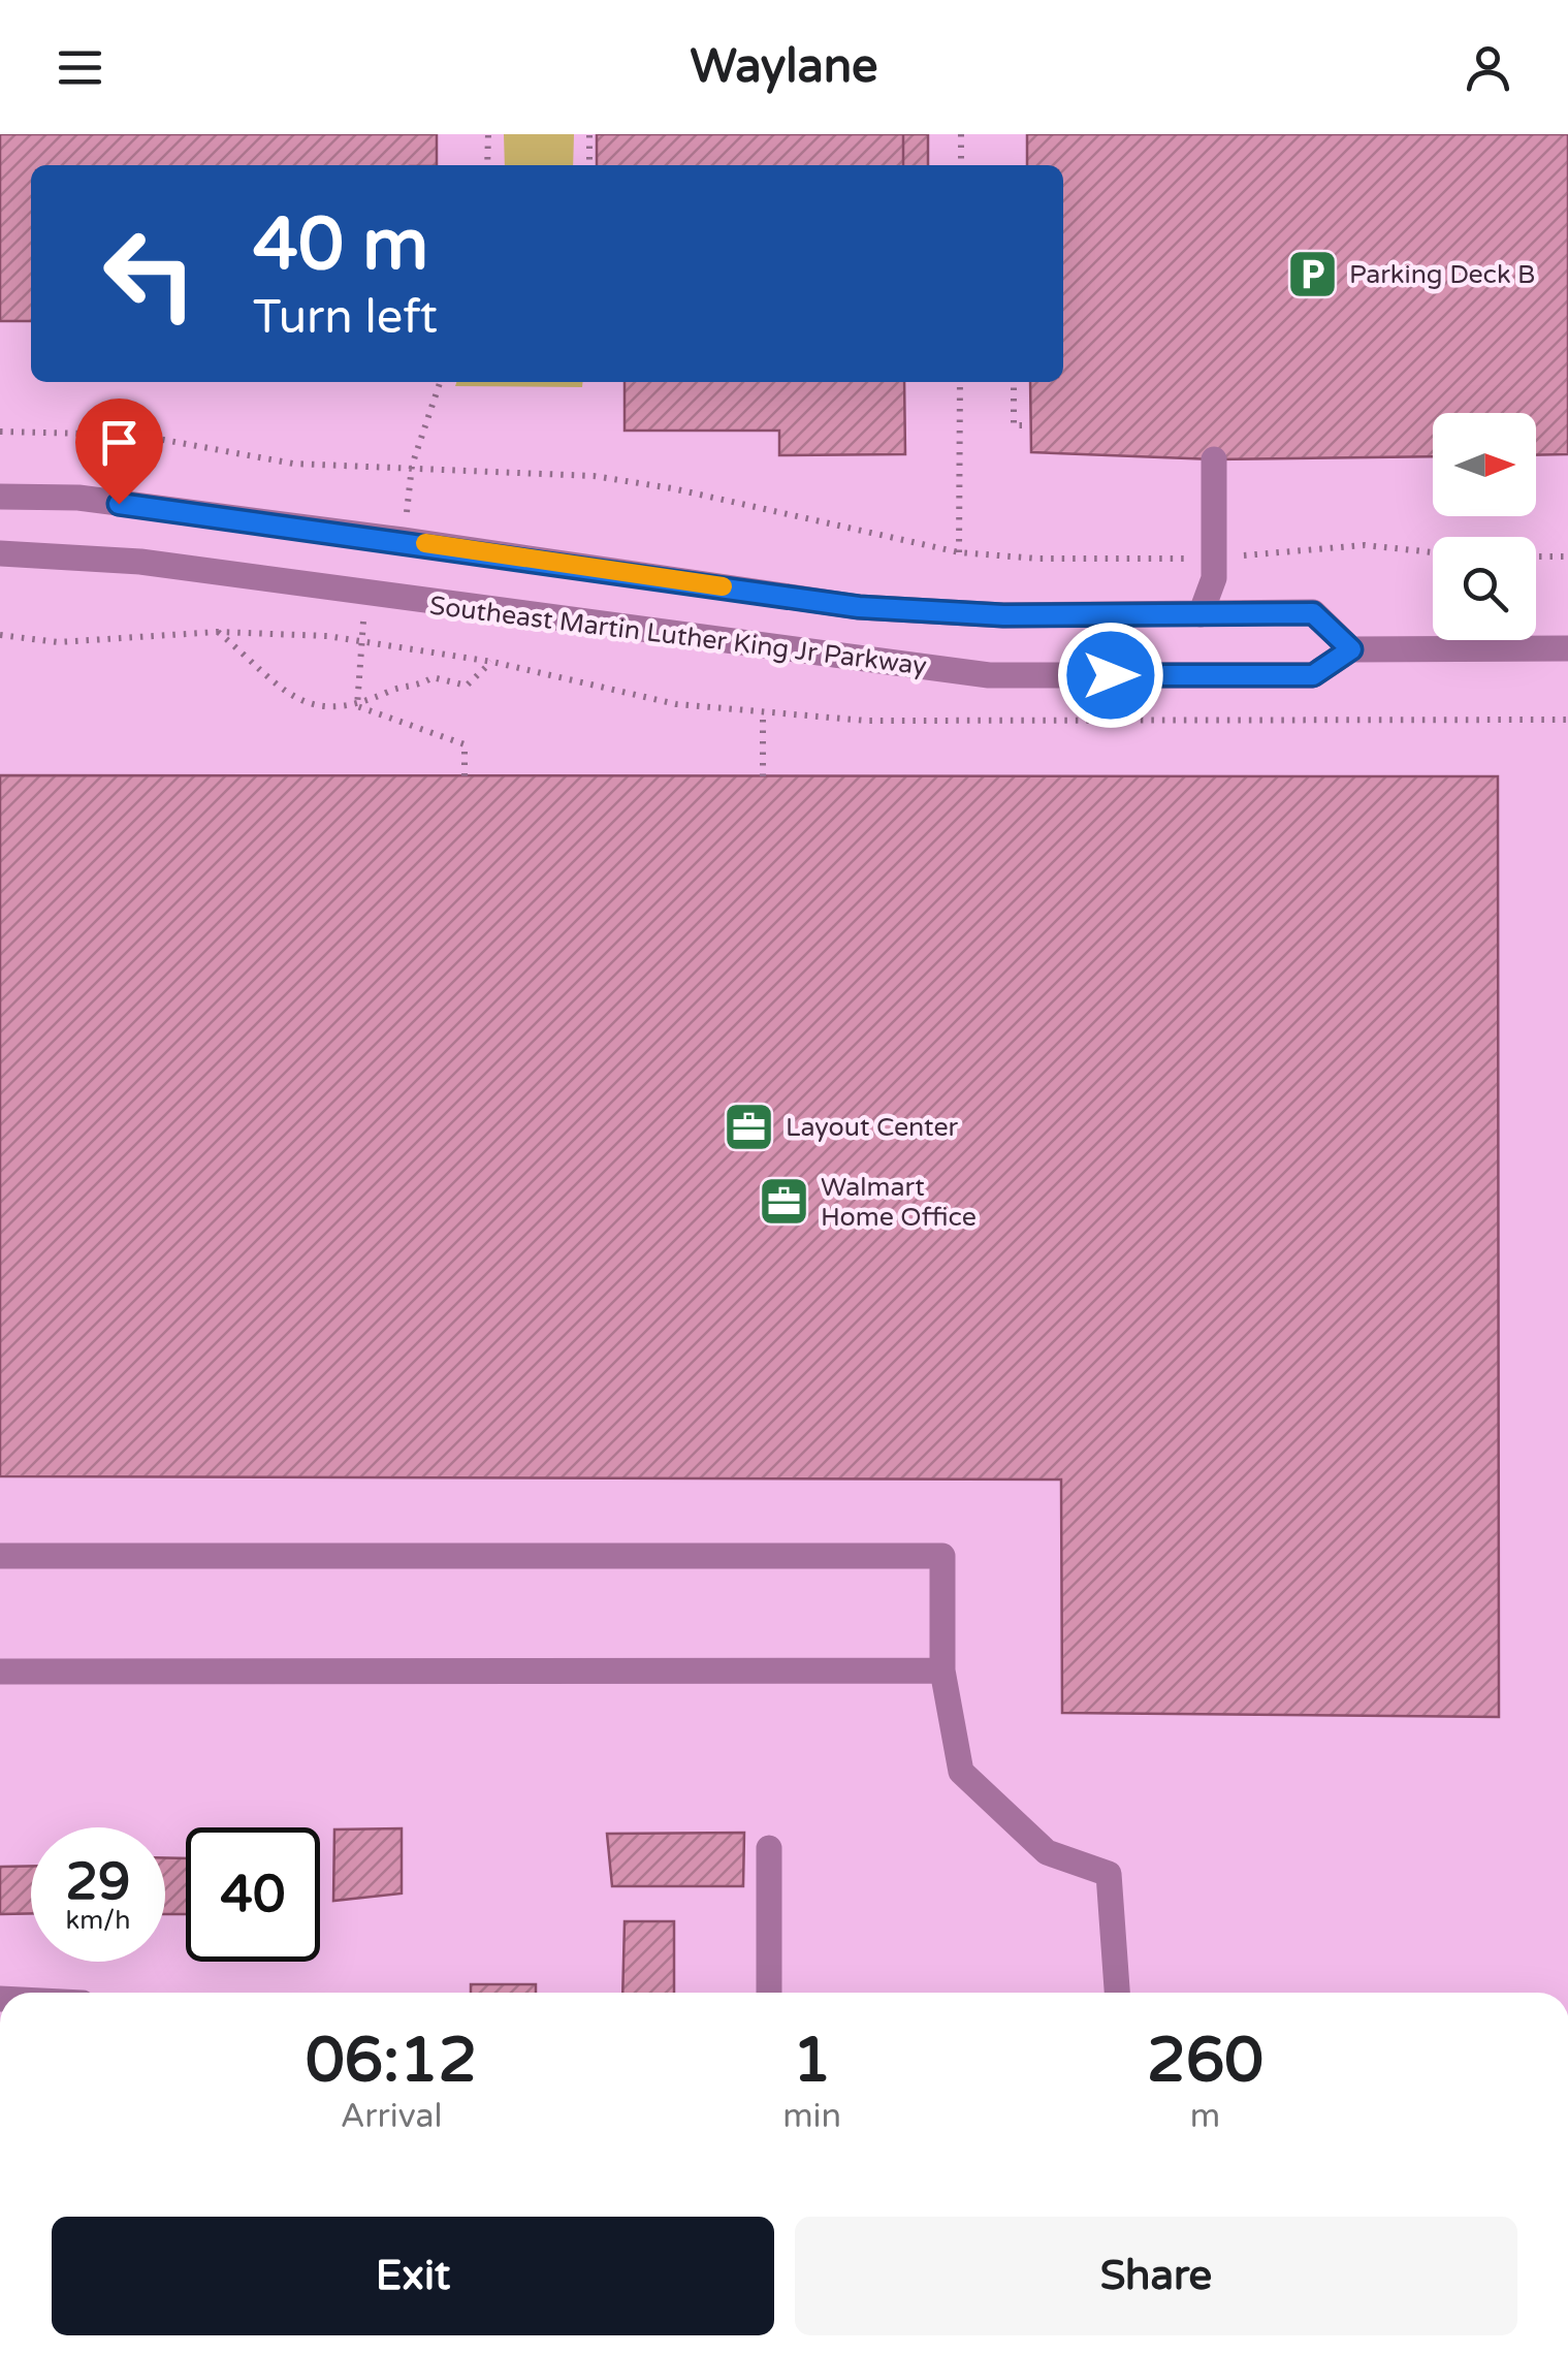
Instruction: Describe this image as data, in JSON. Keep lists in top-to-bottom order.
{
  "streets": {
    "street": ["Southeast Martin Luther King Jr Parkway"]
  },
  "places": {
    "parking": ["Parking Deck B"],
    "office": ["Layout Center", "Walmart Home Office"]
  },
  "north": "right",
  "page": {
    "header": "Waylane",
    "turn": ["40 m", "Turn left"],
    "speed": "29 km/h",
    "limit": "40",
    "eta": [
      "06:12",
      "Arrival",
      "1",
      "min",
      "260",
      "m"
    ],
    "buttons": ["Exit", "Share"]
  }
}
